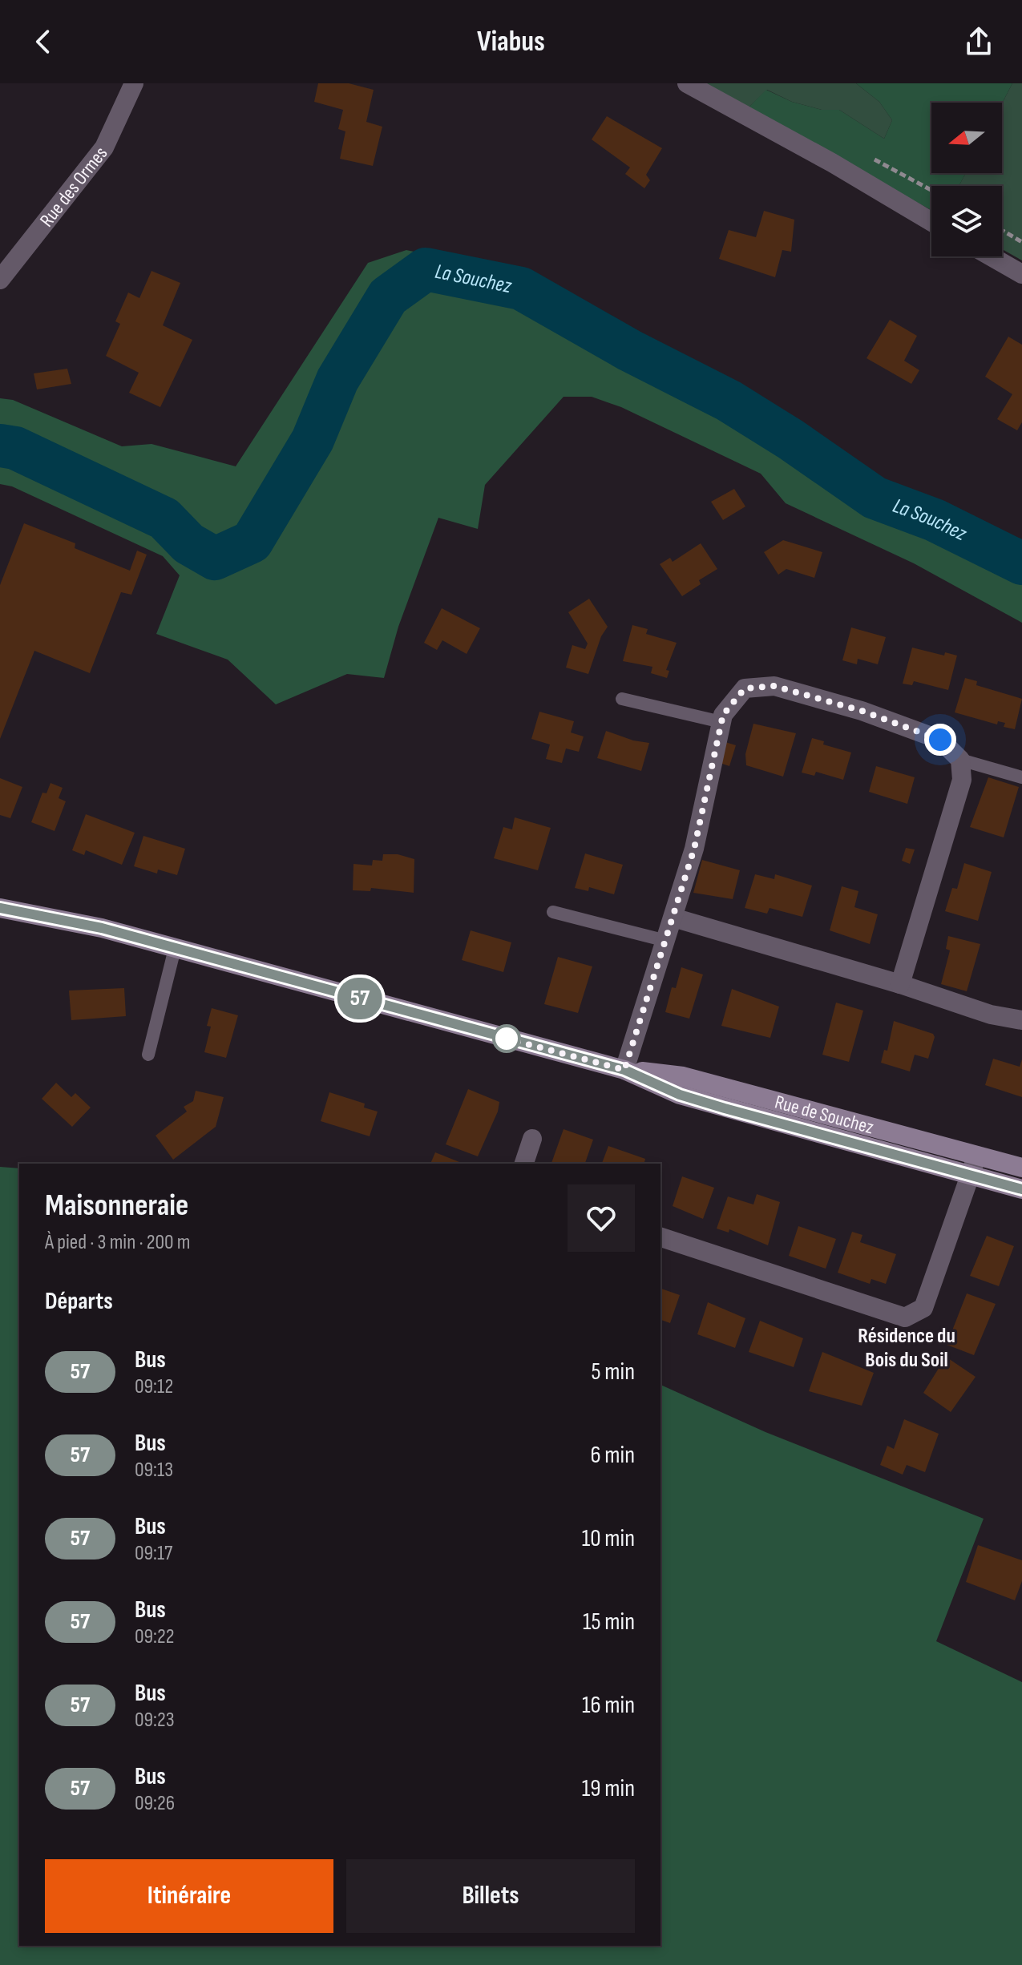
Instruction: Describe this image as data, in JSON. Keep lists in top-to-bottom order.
{
  "streets": {
    "main road": ["Rue de Souchez"],
    "street": ["Rue des Ormes"]
  },
  "districts": ["Résidence du Bois du Soil"],
  "water": ["La Souchez"],
  "lines": ["bus line 57"],
  "north": "left",
  "page": {
    "header": "Viabus",
    "on_map": "57",
    "heading": [
      ["Maisonneraie", "À pied · 3 min · 200 m"],
      "Départs"
    ],
    "list": [
      {
        "mark": "57",
        "name": "Bus",
        "note": "09:12",
        "value": "5 min"
      },
      {
        "mark": "57",
        "name": "Bus",
        "note": "09:13",
        "value": "6 min"
      },
      {
        "mark": "57",
        "name": "Bus",
        "note": "09:17",
        "value": "10 min"
      },
      {
        "mark": "57",
        "name": "Bus",
        "note": "09:22",
        "value": "15 min"
      },
      {
        "mark": "57",
        "name": "Bus",
        "note": "09:23",
        "value": "16 min"
      },
      {
        "mark": "57",
        "name": "Bus",
        "note": "09:26",
        "value": "19 min"
      }
    ],
    "buttons": ["Itinéraire", "Billets"]
  }
}
